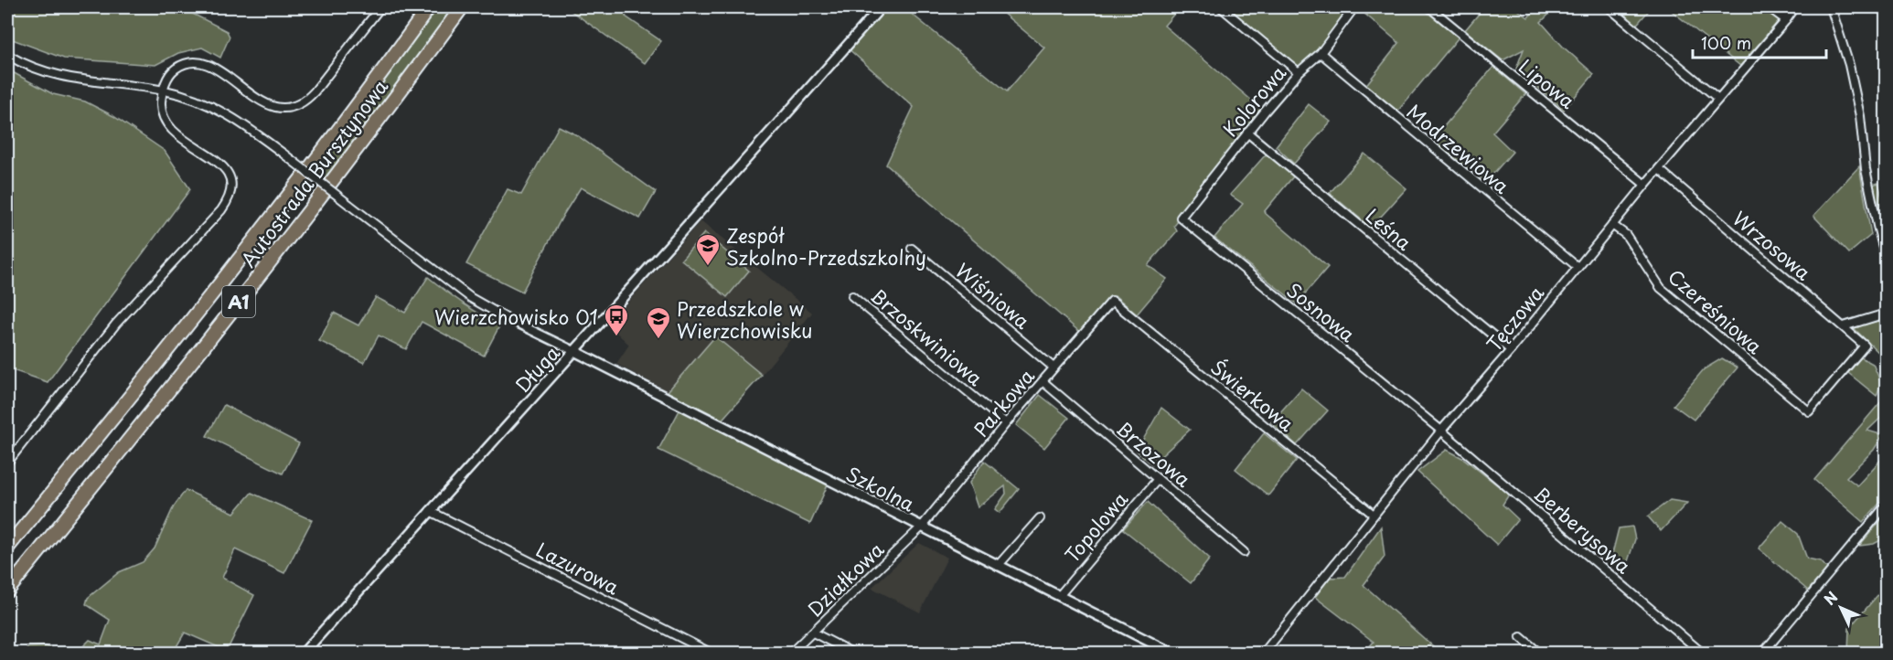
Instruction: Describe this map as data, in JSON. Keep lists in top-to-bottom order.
{
  "streets": {
    "highway": ["Autostrada Bursztynowa", "A1"],
    "street": [
      "Lipowa",
      "Kolorowa",
      "Modrzewiowa",
      "Leśna",
      "Wrzosowa",
      "Wiśniowa",
      "Czereśniowa",
      "Sosnowa",
      "Tęczowa",
      "Brzoskwiniowa",
      "Długa",
      "Świerkowa",
      "Parkowa",
      "Brzozowa",
      "Szkolna",
      "Topolowa",
      "Berberysowa",
      "Lazurowa",
      "Działkowa"
    ]
  },
  "crossings": [
    ["Lipowa", "Tęczowa"],
    ["Kolorowa", "Modrzewiowa"],
    ["Kolorowa", "Leśna"],
    ["Kolorowa", "Sosnowa"],
    ["Modrzewiowa", "Tęczowa"],
    ["Leśna", "Tęczowa"],
    ["Wrzosowa", "Czereśniowa"],
    ["Wrzosowa", "Tęczowa"],
    ["Wiśniowa", "Parkowa"],
    ["Czereśniowa", "Tęczowa"],
    ["Sosnowa", "Tęczowa"],
    ["Sosnowa", "Berberysowa"],
    ["Tęczowa", "Świerkowa"],
    ["Tęczowa", "Berberysowa"],
    ["Brzoskwiniowa", "Parkowa"],
    ["Długa", "Szkolna"],
    ["Długa", "Lazurowa"],
    ["Świerkowa", "Parkowa"],
    ["Parkowa", "Brzozowa"],
    ["Parkowa", "Szkolna"],
    ["Parkowa", "Działkowa"],
    ["Brzozowa", "Topolowa"],
    ["Szkolna", "Topolowa"],
    ["Szkolna", "Działkowa"]
  ],
  "places": {
    "school or university": ["Zespół Szkolno-Przedszkolny", "Przedszkole w Wierzchowisku"],
    "bus stop": ["Wierzchowisko 01"]
  },
  "scale_bar": "100 m",
  "north": "top left"
}
